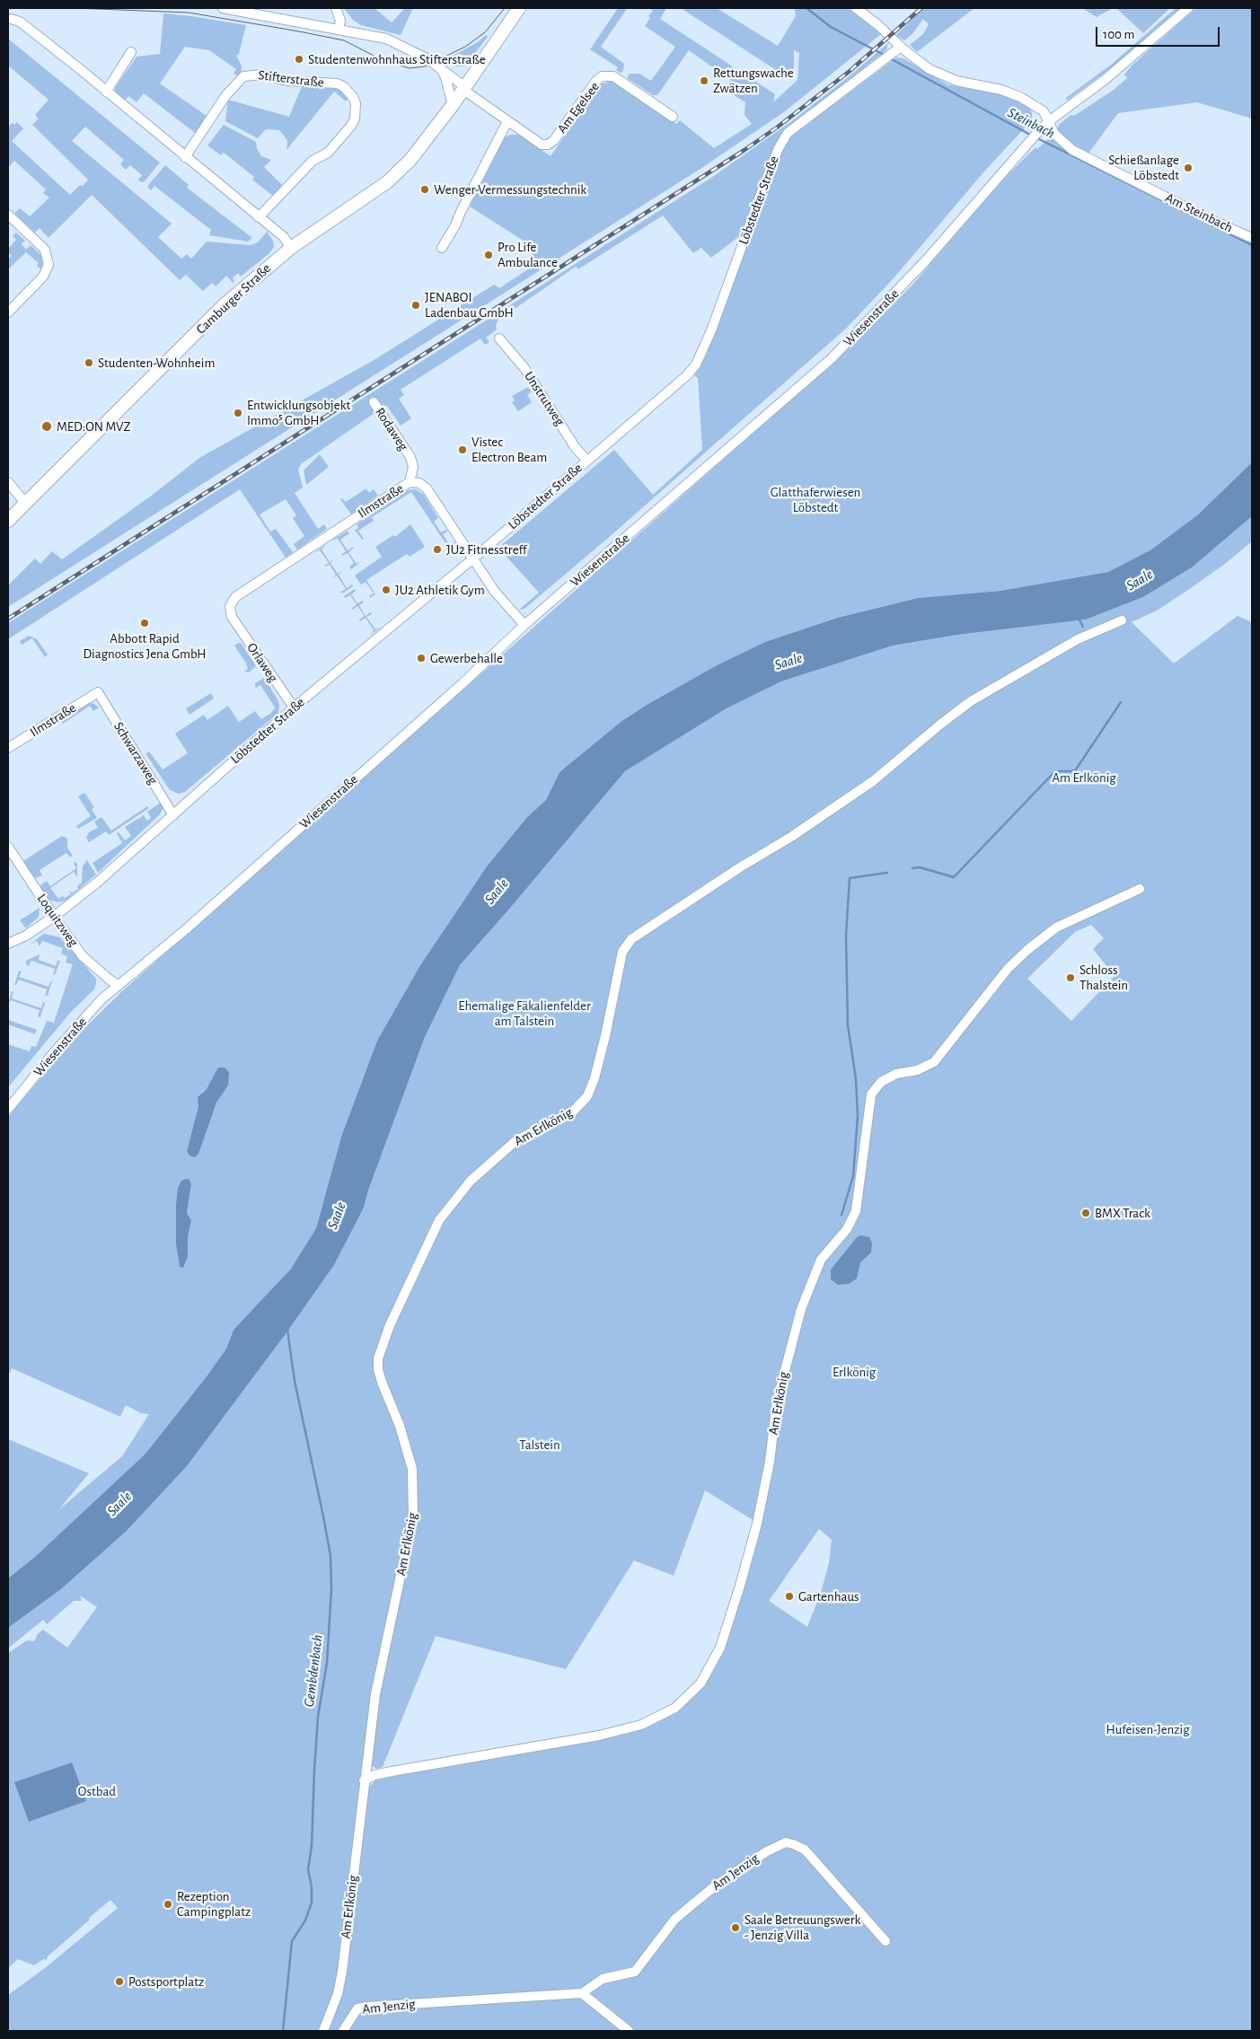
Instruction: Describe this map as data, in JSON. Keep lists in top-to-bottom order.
{
  "streets": {
    "main road": ["Camburger Straße"],
    "street": [
      "Stifterstraße",
      "Am Egelsee",
      "Löbstedter Straße",
      "Am Steinbach",
      "Wiesenstraße",
      "Unstrutweg",
      "Rodaweg",
      "Ilmstraße",
      "Orlaweg",
      "Schwarzaweg",
      "Loquitzweg",
      "Am Erlkönig",
      "Am Jenzig"
    ]
  },
  "crossings": [
    ["Am Egelsee", "Camburger Straße"],
    ["Löbstedter Straße", "Am Steinbach"],
    ["Löbstedter Straße", "Unstrutweg"],
    ["Löbstedter Straße", "Ilmstraße"],
    ["Löbstedter Straße", "Orlaweg"],
    ["Löbstedter Straße", "Schwarzaweg"],
    ["Löbstedter Straße", "Loquitzweg"],
    ["Am Steinbach", "Wiesenstraße"],
    ["Wiesenstraße", "Ilmstraße"],
    ["Wiesenstraße", "Loquitzweg"],
    ["Rodaweg", "Ilmstraße"],
    ["Ilmstraße", "Orlaweg"],
    ["Ilmstraße", "Schwarzaweg"]
  ],
  "water": ["Steinbach", "Saale", "Gembdenbach"],
  "parks": [
    "Glatthaferwiesen Löbstedt",
    "Am Erlkönig",
    "Ehemalige Fäkalienfelder am Talstein",
    "Erlkönig",
    "Talstein",
    "Hufeisen-Jenzig",
    "Ostbad"
  ],
  "places": [
    "Studentenwohnhaus Stifterstraße",
    "Rettungswache Zwätzen",
    "Schießanlage Löbstedt",
    "Wenger-Vermessungstechnik",
    "Pro Life Ambulance",
    "JENABOI Ladenbau GmbH",
    "Studenten-Wohnheim",
    "Entwicklungsobjekt Immo⁵ GmbH",
    "MED:ON MVZ",
    "Vistec Electron Beam",
    "JU2 Fitnesstreff",
    "JU2 Athletik Gym",
    "Abbott Rapid Diagnostics Jena GmbH",
    "Gewerbehalle",
    "Schloss Thalstein",
    "BMX Track",
    "Gartenhaus",
    "Rezeption Campingplatz",
    "Saale Betreuungswerk - Jenzig Villa",
    "Postsportplatz"
  ],
  "scale_bar": "100 m"
}
